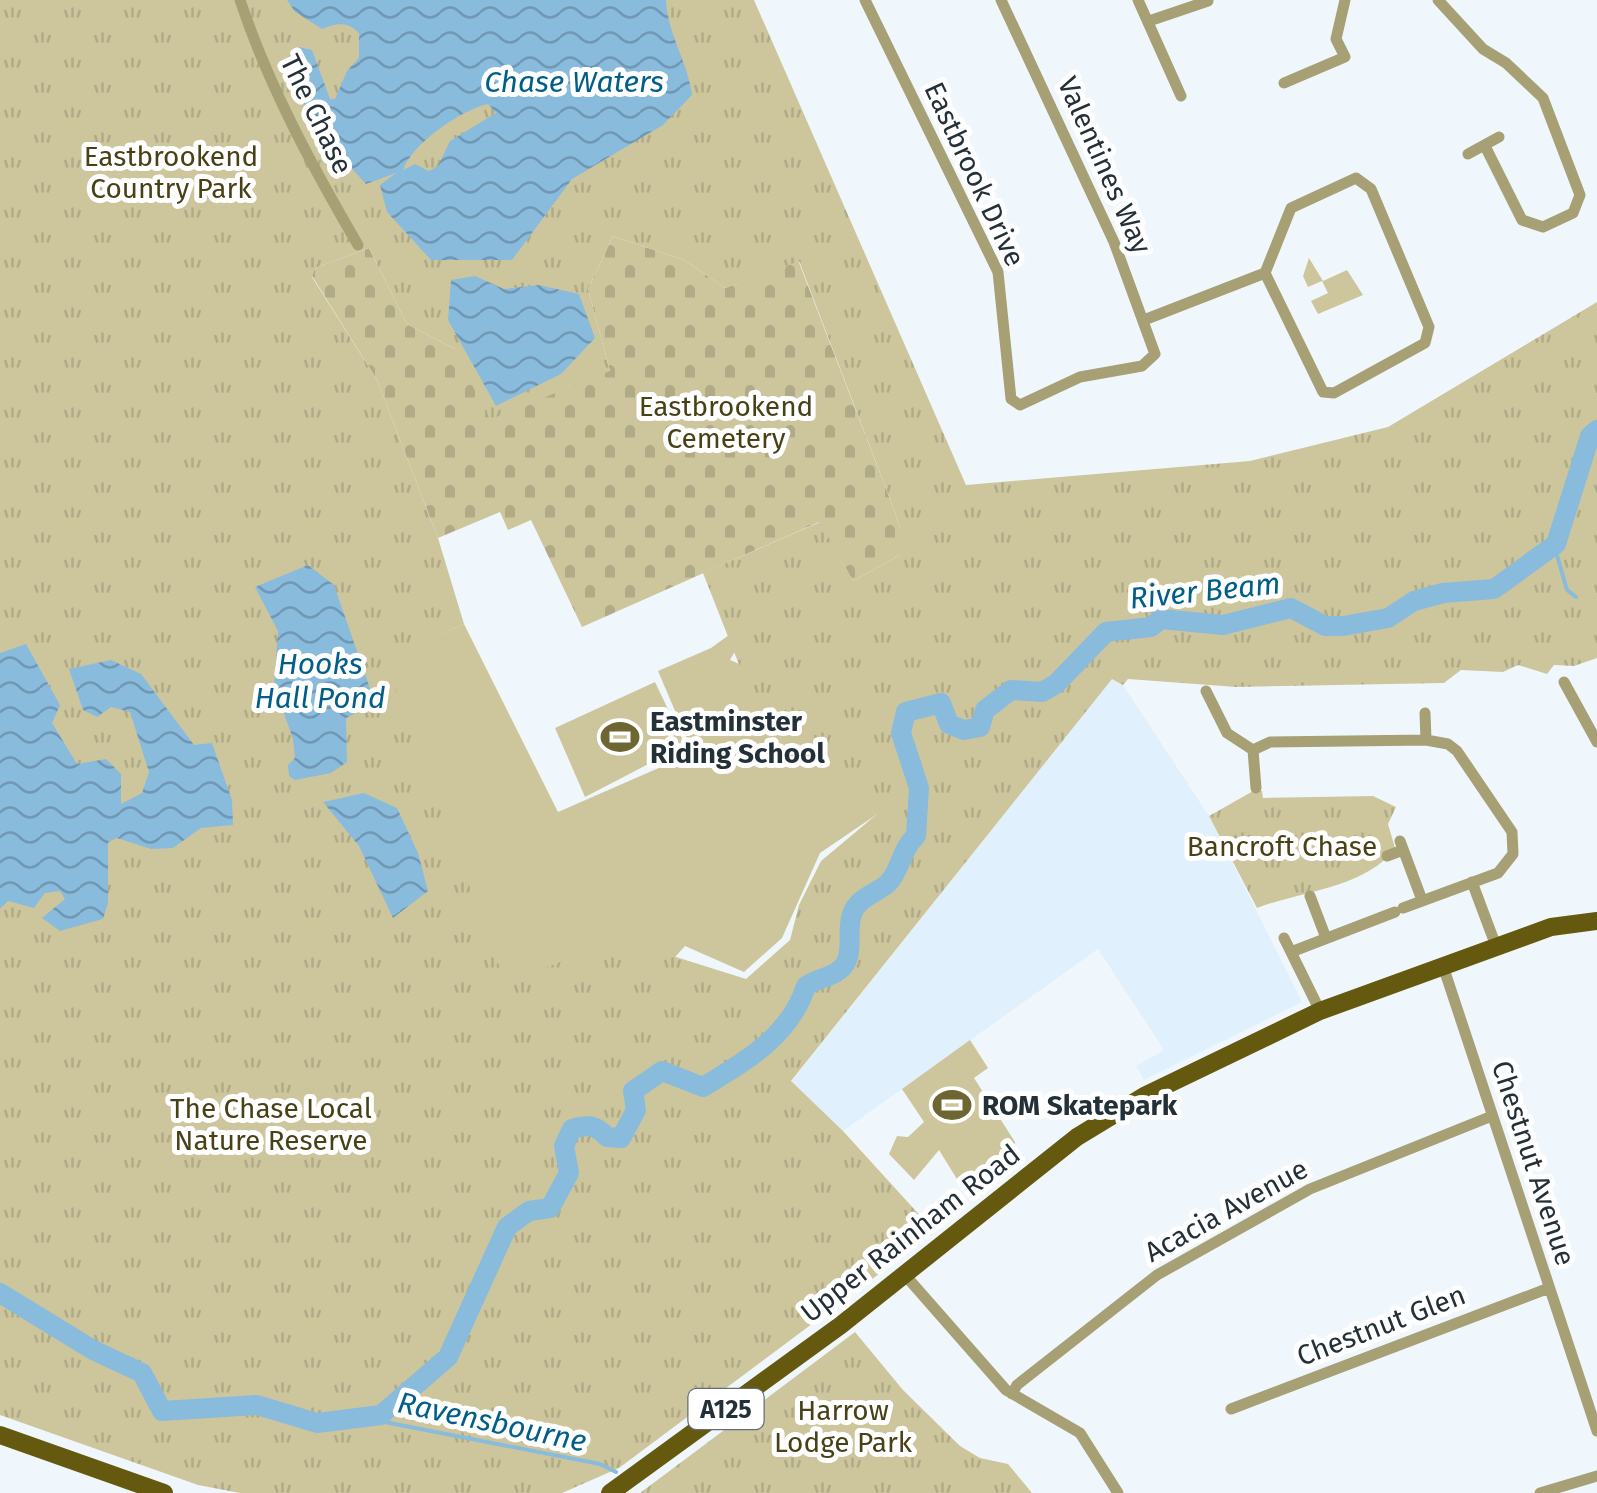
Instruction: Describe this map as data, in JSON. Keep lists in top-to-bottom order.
{
  "streets": {
    "main road": ["Upper Rainham Road", "A125"],
    "street": [
      "The Chase",
      "Valentines Way",
      "Eastbrook Drive",
      "Chestnut Avenue",
      "Acacia Avenue",
      "Chestnut Glen"
    ]
  },
  "crossings": [
    ["Valentines Way", "Eastbrook Drive"],
    ["Chestnut Avenue", "Acacia Avenue"],
    ["Chestnut Avenue", "Upper Rainham Road"],
    ["Chestnut Avenue", "Chestnut Glen"]
  ],
  "water": [
    "Chase Waters",
    "River Beam",
    "Hooks Hall Pond",
    "Ravensbourne"
  ],
  "parks": [
    "Eastbrookend Country Park",
    "Eastbrookend Cemetery",
    "Bancroft Chase",
    "The Chase Local Nature Reserve",
    "Harrow Lodge Park"
  ],
  "places": {
    "sports": ["Eastminster Riding School", "ROM Skatepark"]
  }
}
